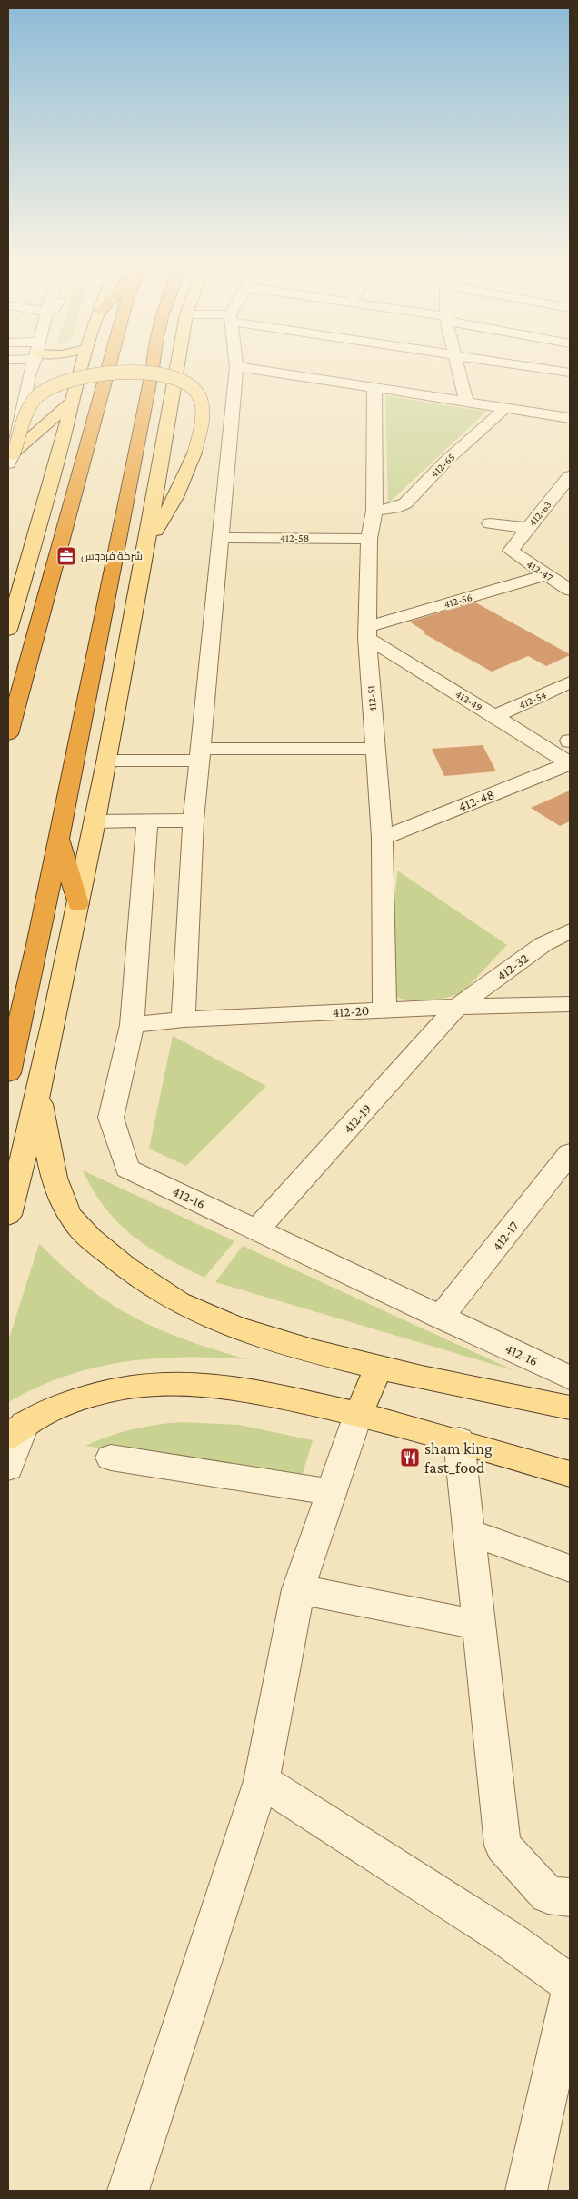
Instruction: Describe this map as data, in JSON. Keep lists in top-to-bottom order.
{
  "streets": {
    "street": [
      "412-65",
      "412-63",
      "412-58",
      "412-47",
      "412-56",
      "412-51",
      "412-54",
      "412-49",
      "412-48",
      "412-32",
      "412-20",
      "412-19",
      "412-16",
      "412-17"
    ]
  },
  "crossings": [
    ["412-65", "412-51"],
    ["412-63", "412-47"],
    ["412-58", "412-51"],
    ["412-47", "412-56"],
    ["412-56", "412-51"],
    ["412-56", "412-49"],
    ["412-51", "412-49"],
    ["412-51", "412-48"],
    ["412-51", "412-20"],
    ["412-54", "412-49"],
    ["412-49", "412-48"],
    ["412-32", "412-20"],
    ["412-32", "412-19"],
    ["412-20", "412-19"],
    ["412-20", "412-16"],
    ["412-19", "412-16"],
    ["412-16", "412-17"]
  ],
  "places": {
    "office": ["شركة فردوس"],
    "restaurant": ["sham king fast_food"]
  }
}
